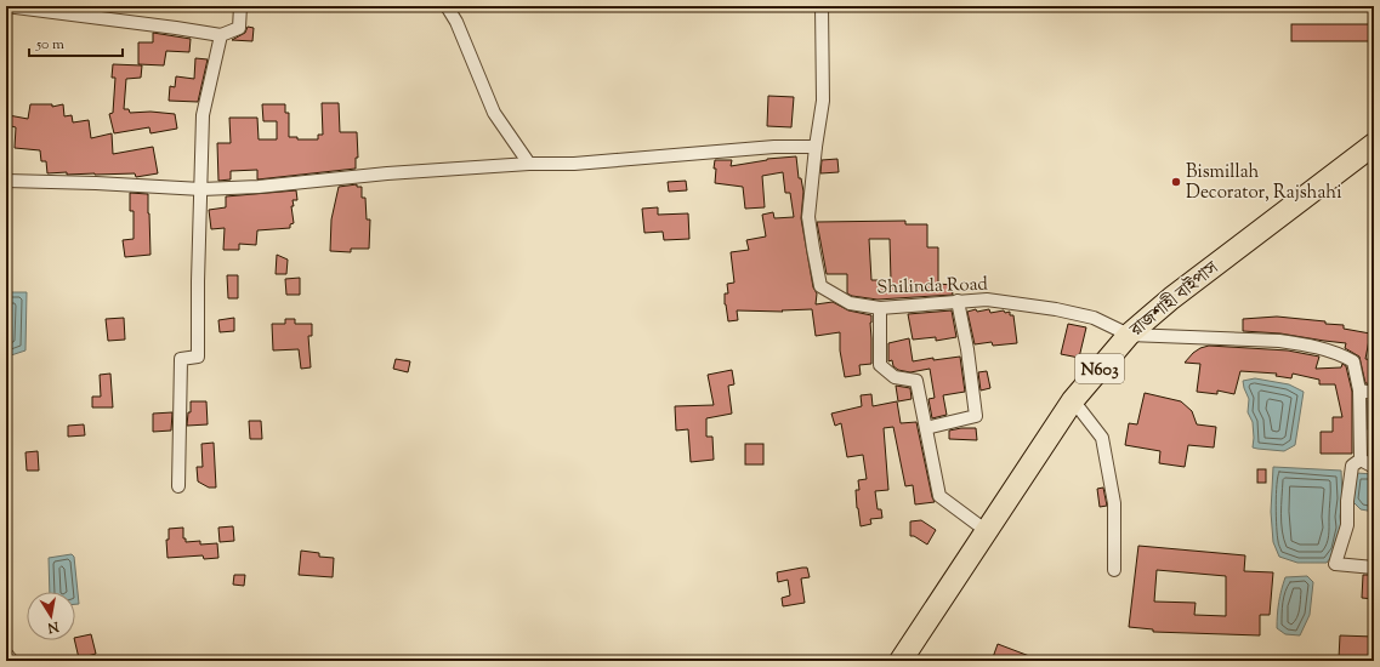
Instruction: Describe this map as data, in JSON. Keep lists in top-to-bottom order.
{
  "streets": {
    "highway": ["রাজশাহী বাইপাস", "N603"],
    "street": ["Shilinda Road"]
  },
  "crossings": [
    ["Shilinda Road", "রাজশাহী বাইপাস"]
  ],
  "places": ["Bismillah Decorator, Rajshahi"],
  "scale_bar": "50 m",
  "north": "bottom"
}
